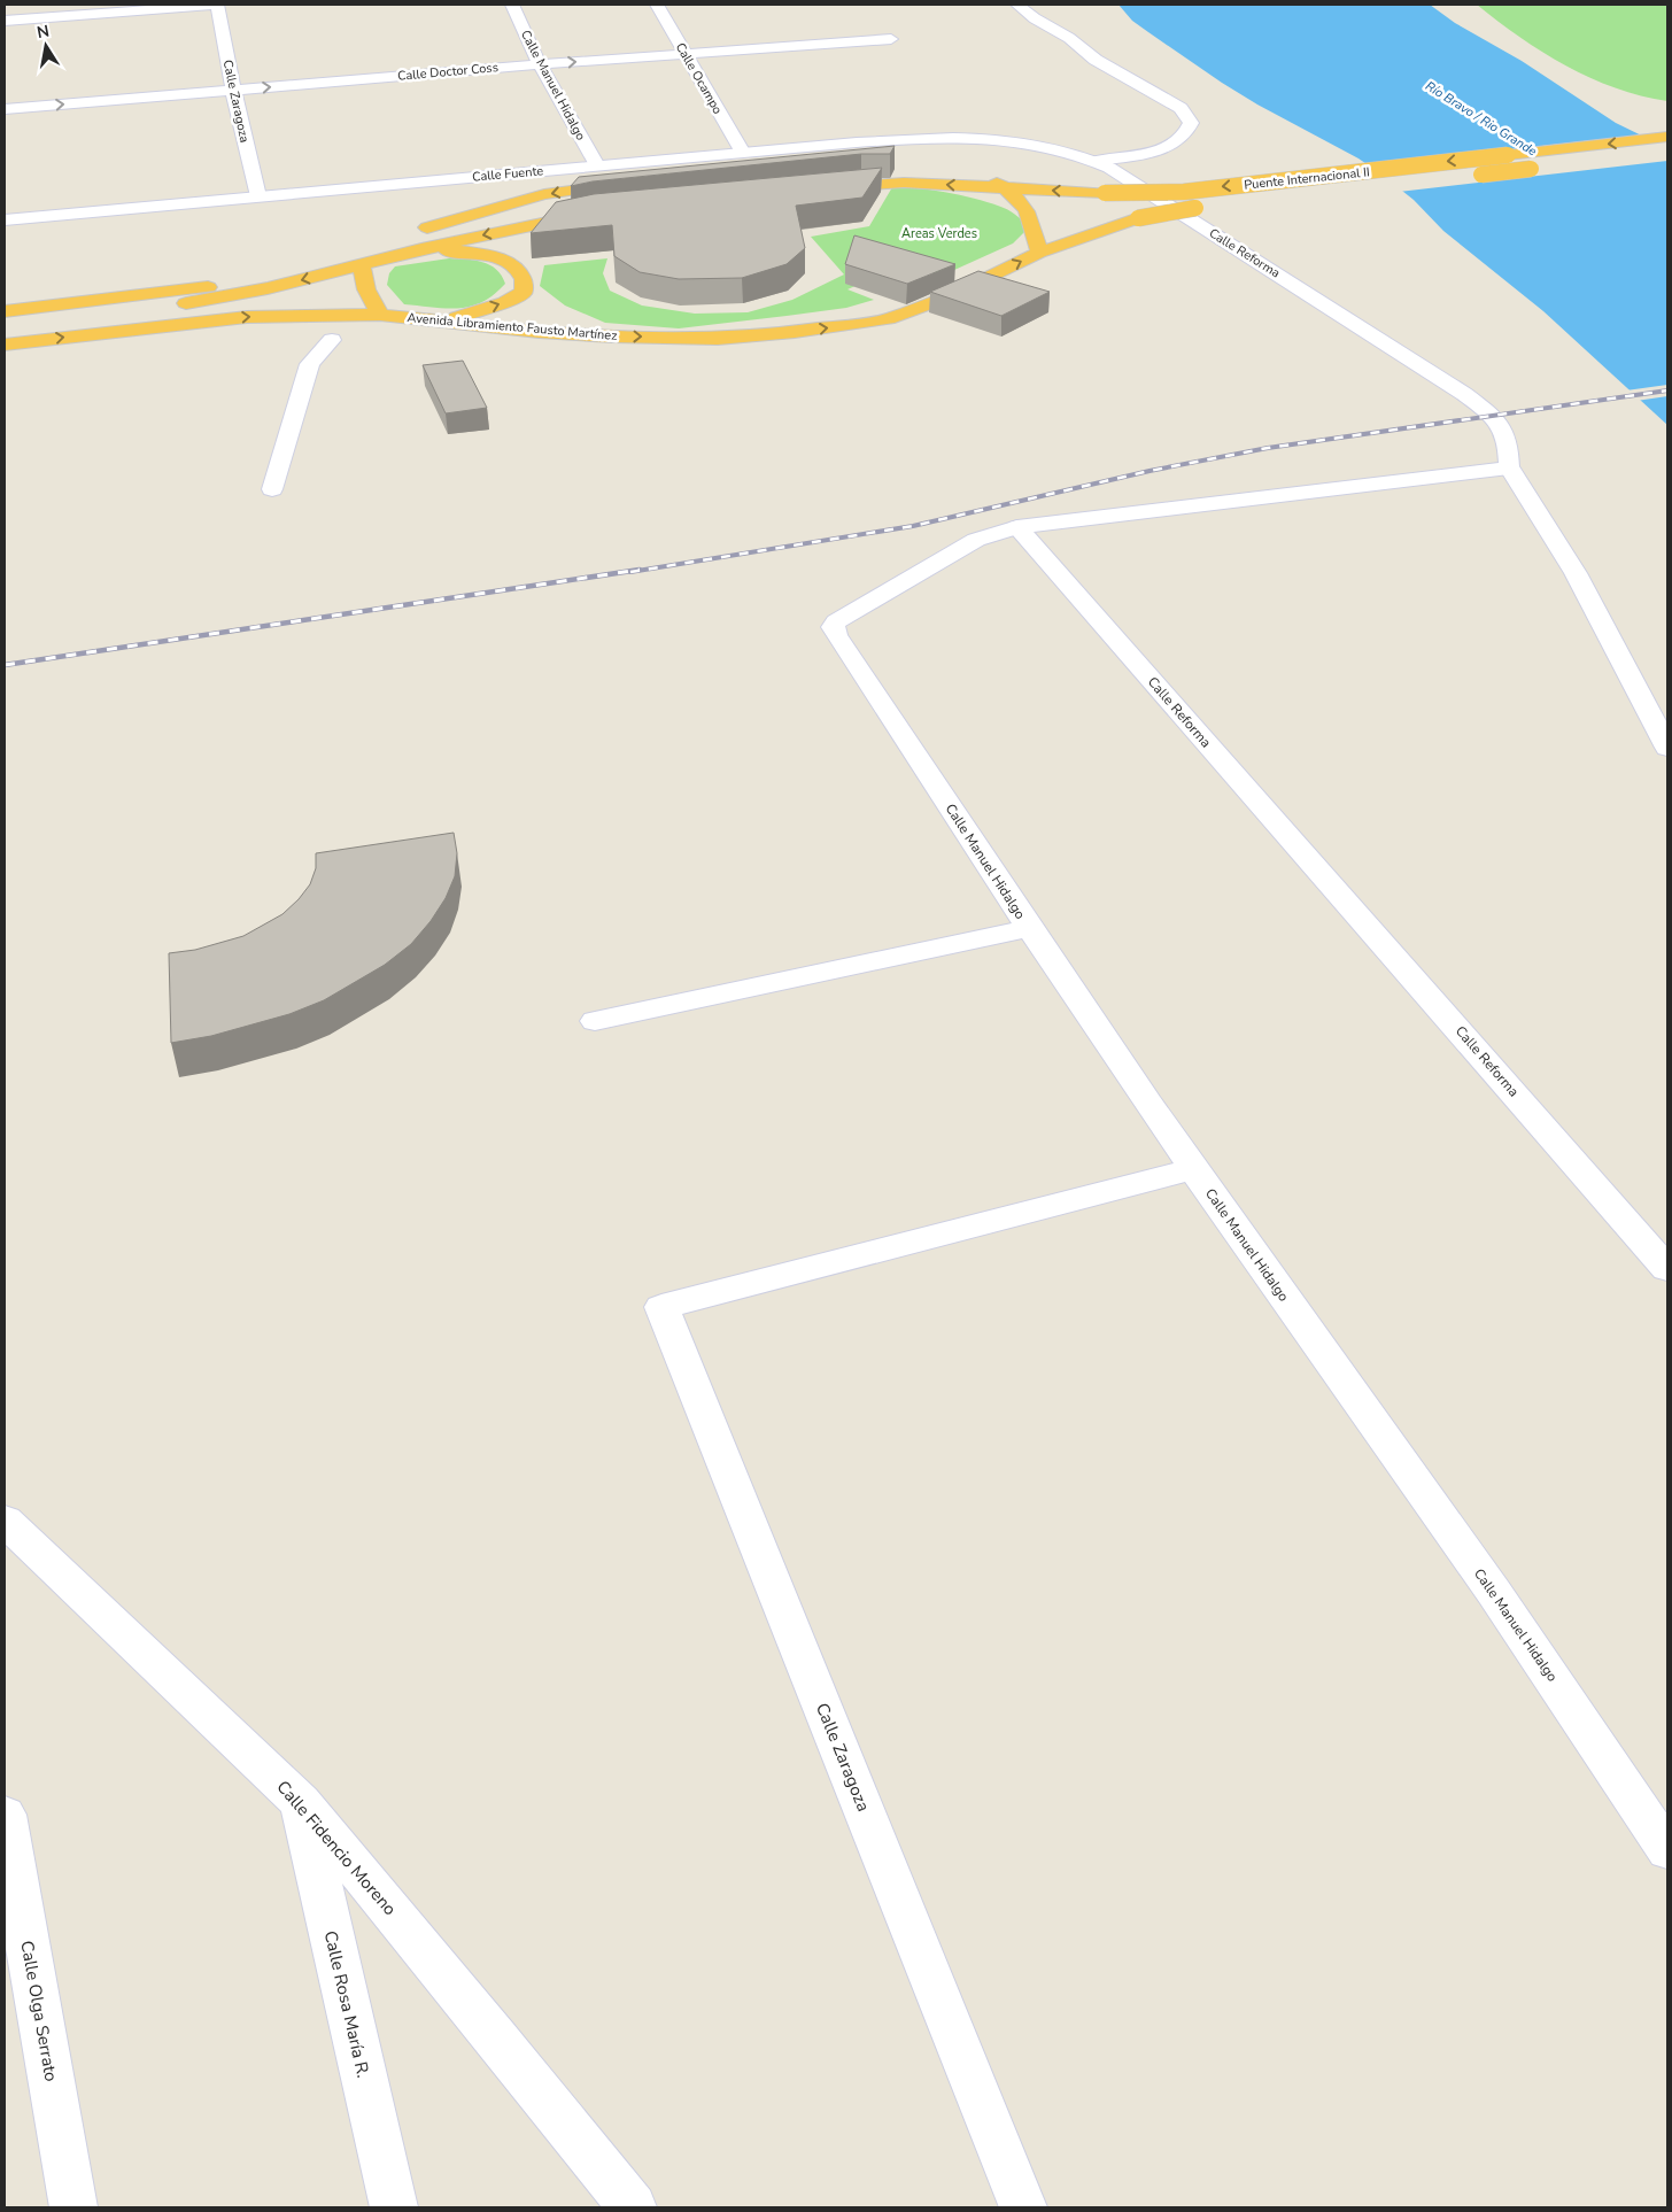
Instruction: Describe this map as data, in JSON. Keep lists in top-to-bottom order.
{
  "streets": {
    "highway": ["Puente Internacional II", "Avenida Libramiento Fausto Martínez"],
    "street": [
      "Calle Doctor Coss",
      "Calle Ocampo",
      "Calle Manuel Hidalgo",
      "Calle Zaragoza",
      "Calle Fuente",
      "Calle Reforma",
      "Calle Fidencio Moreno",
      "Calle Rosa María R.",
      "Calle Olga Serrato"
    ]
  },
  "crossings": [
    ["Calle Doctor Coss", "Calle Ocampo"],
    ["Calle Doctor Coss", "Calle Manuel Hidalgo"],
    ["Calle Doctor Coss", "Calle Zaragoza"],
    ["Calle Ocampo", "Calle Fuente"],
    ["Calle Manuel Hidalgo", "Calle Zaragoza"],
    ["Calle Manuel Hidalgo", "Calle Fuente"],
    ["Calle Manuel Hidalgo", "Calle Reforma"],
    ["Calle Zaragoza", "Calle Fuente"],
    ["Calle Fuente", "Calle Reforma"],
    ["Puente Internacional II", "Avenida Libramiento Fausto Martínez"],
    ["Calle Fidencio Moreno", "Calle Rosa María R."]
  ],
  "water": ["Río Bravo / Rio Grande"],
  "parks": ["Areas Verdes"],
  "north": "top"
}
